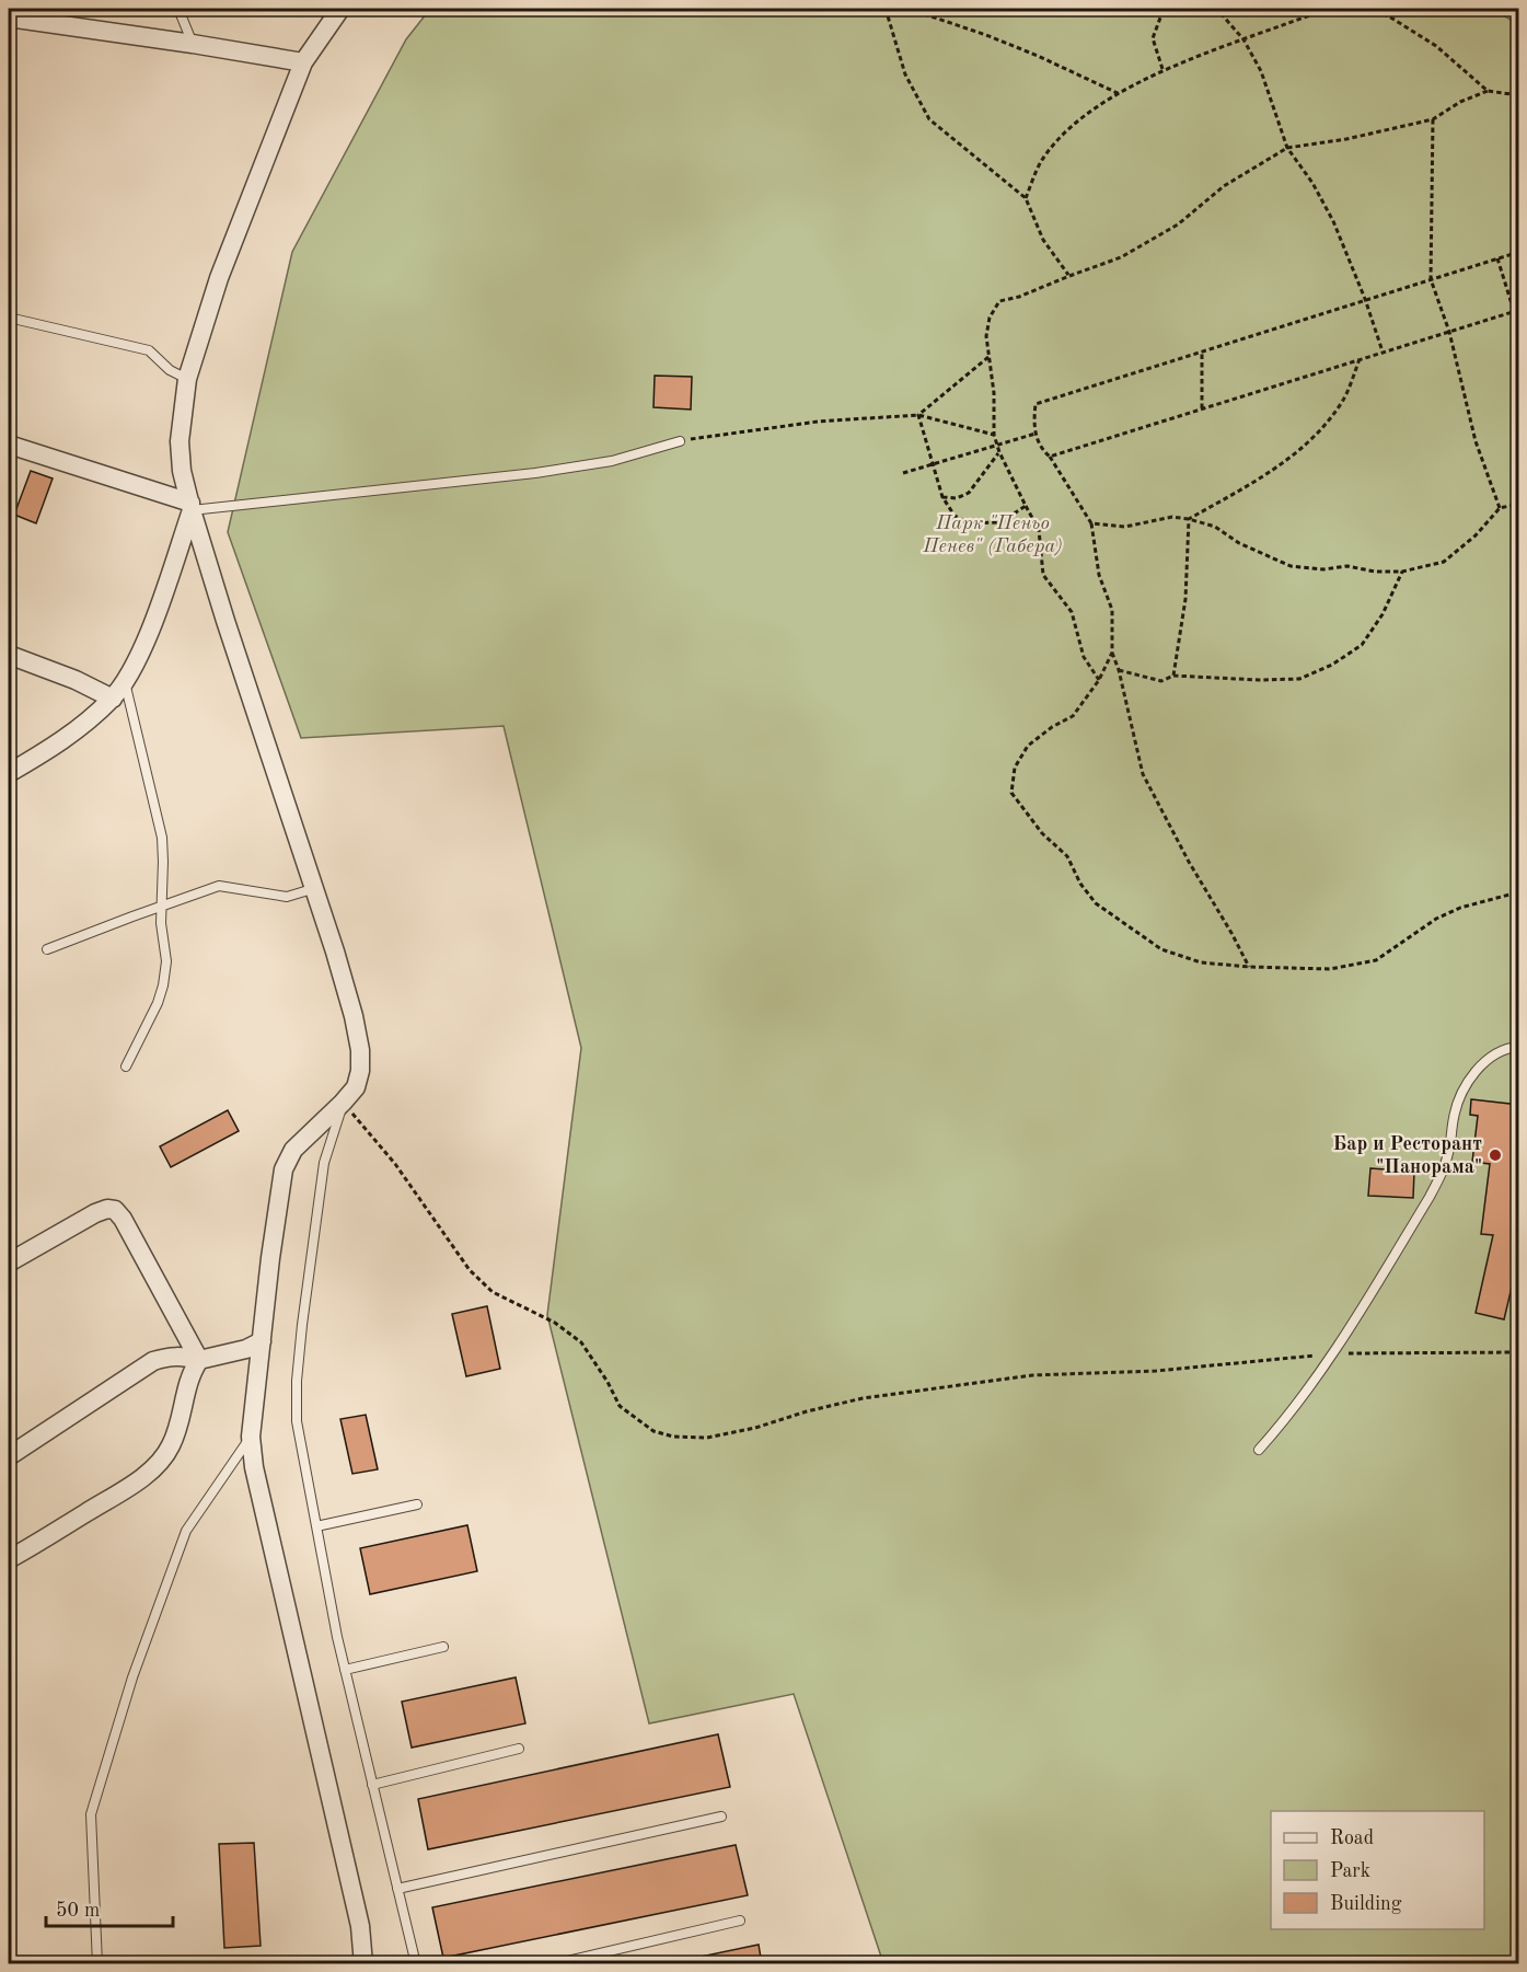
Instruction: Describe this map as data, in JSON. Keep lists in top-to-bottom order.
{
  "parks": ["Парк \"Пеньо Пенев\" (Габера)"],
  "places": ["Бар и Ресторант \"Панорама\""],
  "legend": ["Road", "Park", "Building"],
  "scale_bar": "50 m"
}
